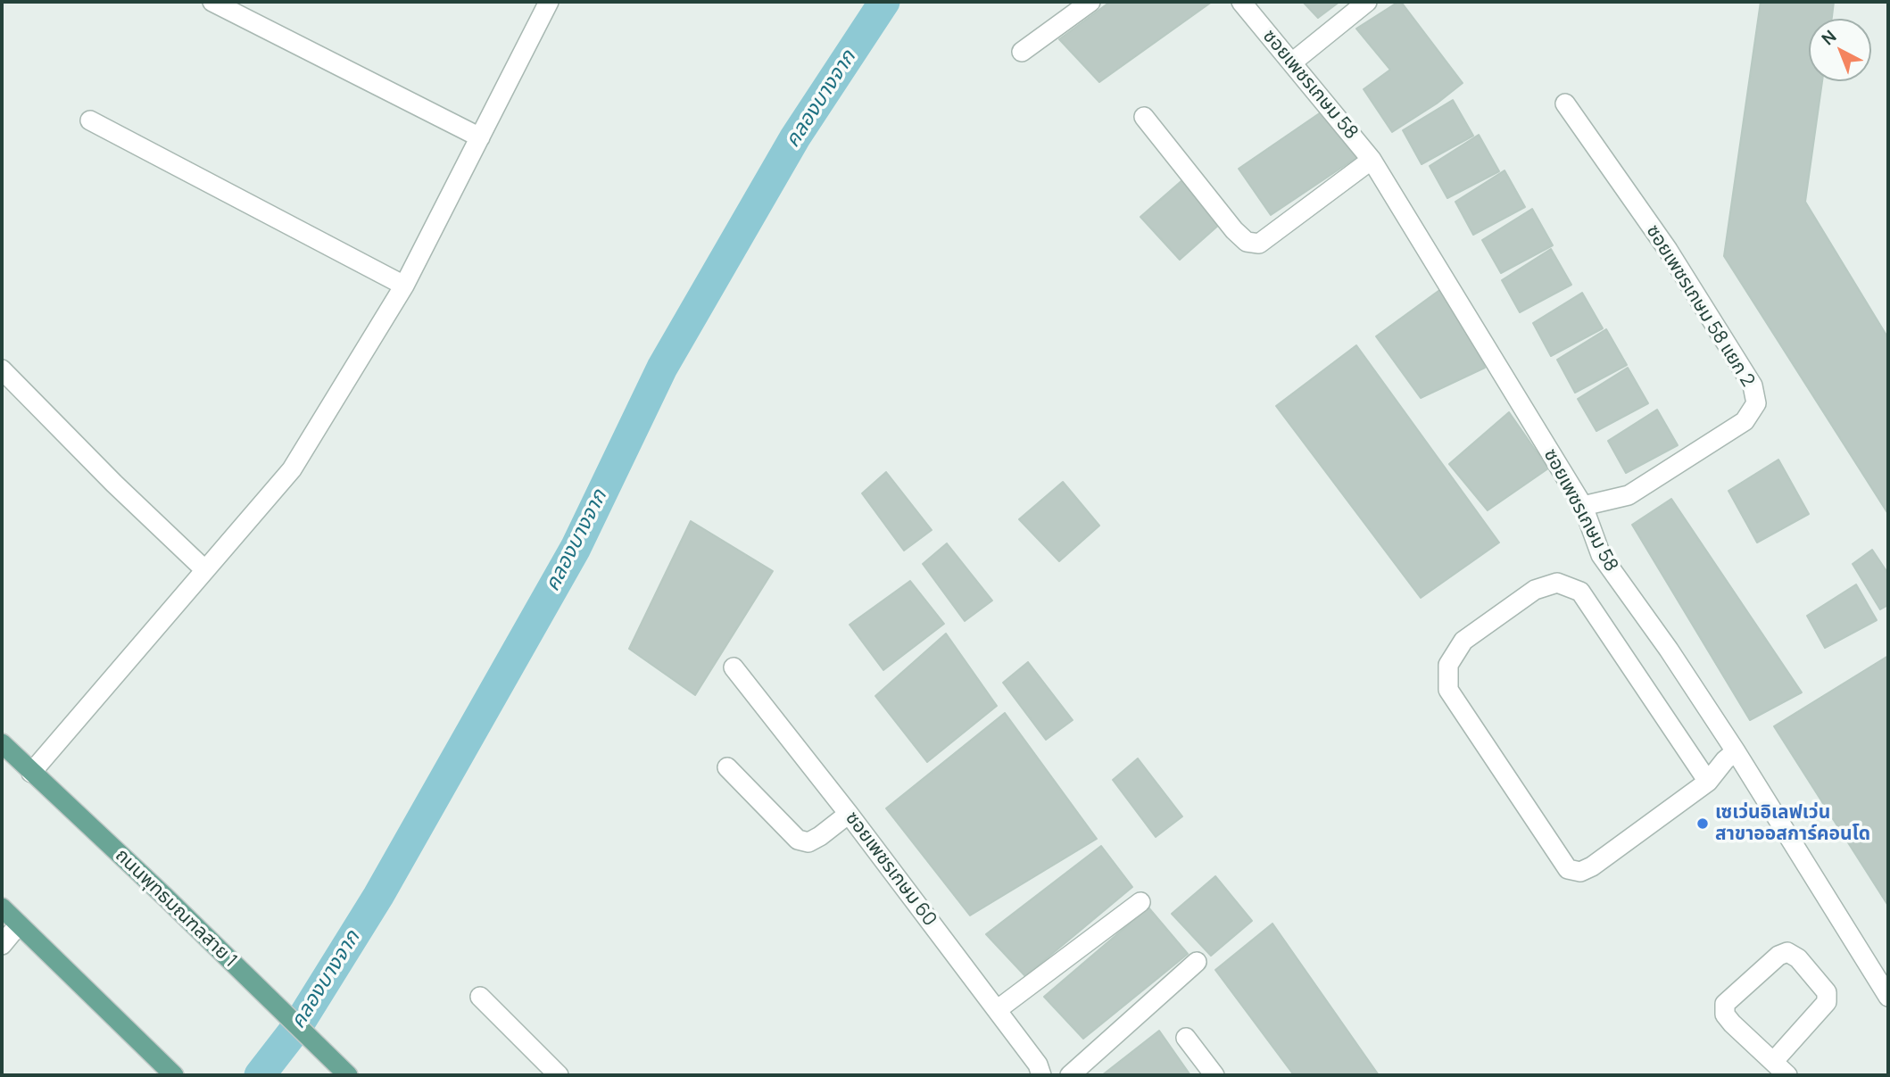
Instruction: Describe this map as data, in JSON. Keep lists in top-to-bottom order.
{
  "streets": {
    "main road": ["ถนนพุทธมณฑลสาย 1"],
    "street": ["ซอยเพชรเกษม 58", "ซอยเพชรเกษม 58 แยก 2", "ซอยเพชรเกษม 60"]
  },
  "crossings": [
    ["ซอยเพชรเกษม 58", "ซอยเพชรเกษม 58 แยก 2"]
  ],
  "water": ["คลองบางจาก"],
  "places": ["เซเว่นอิเลฟเว่น สาขาออสการ์คอนโด"],
  "north": "top left"
}
